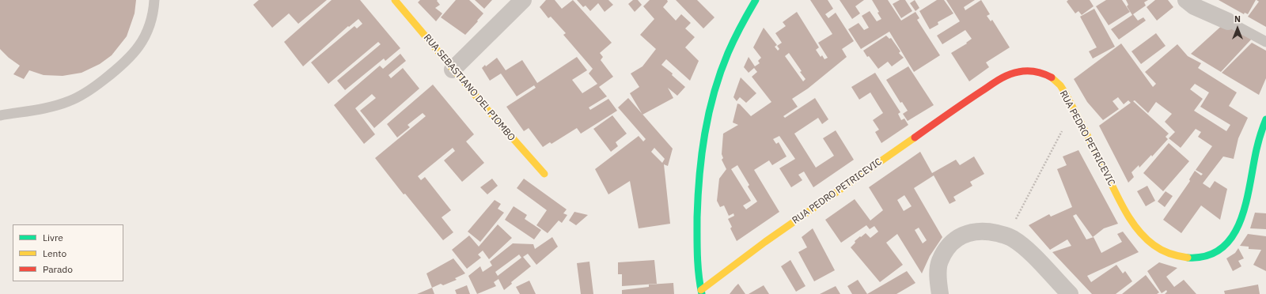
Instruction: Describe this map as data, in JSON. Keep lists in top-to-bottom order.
{
  "streets": {
    "street": ["RUA SEBASTIANO DEL PIOMBO", "RUA PEDRO PETRICEVIC"]
  },
  "legend": ["Livre", "Lento", "Parado"],
  "north": "top"
}
